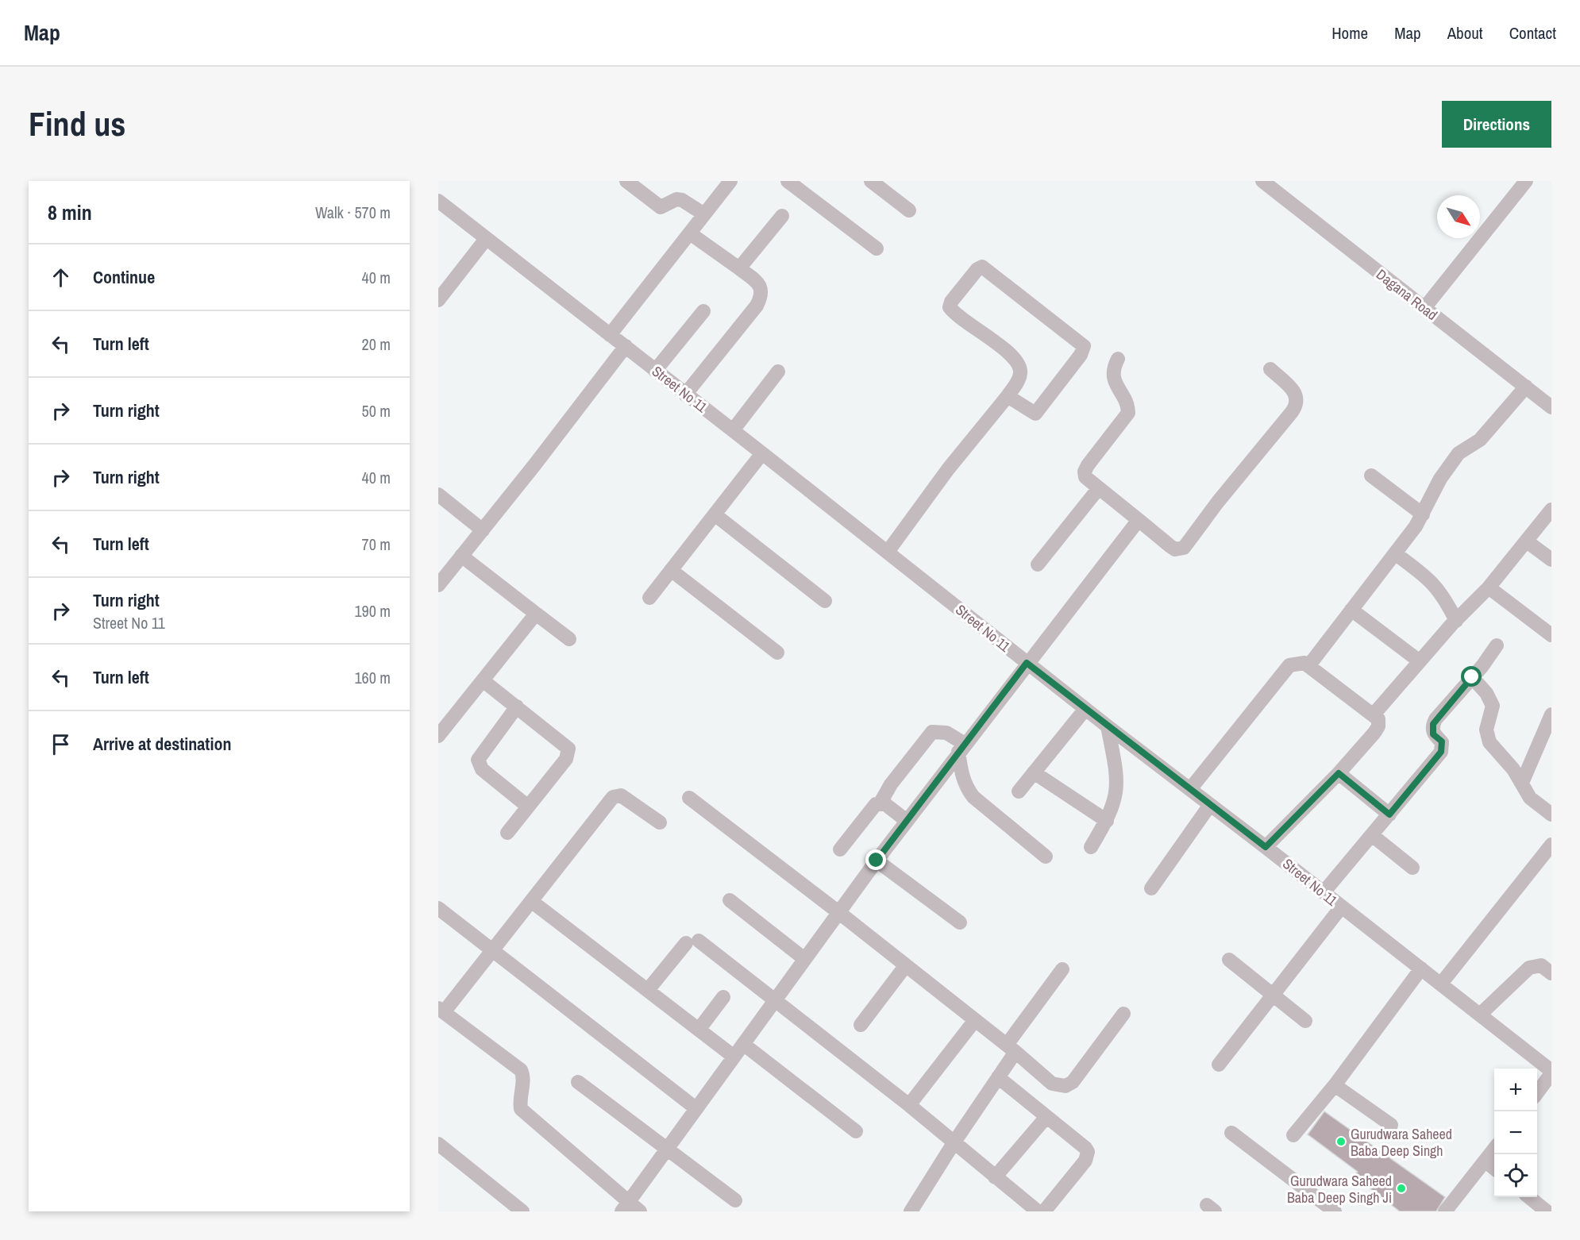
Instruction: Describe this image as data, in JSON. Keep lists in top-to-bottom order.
{
  "streets": {
    "street": ["Dagana Road", "Street No 11"]
  },
  "places": ["Gurudwara Saheed Baba Deep Singh", "Gurudwara Saheed Baba Deep Singh Ji"],
  "north": "bottom right",
  "page": {
    "header": "Map",
    "nav": [
      "Home",
      "Map",
      "About",
      "Contact"
    ],
    "buttons": "Directions",
    "title": "Find us",
    "heading": ["8 min", "Walk · 570 m"],
    "list": [
      ["Continue", "40 m"],
      ["Turn left", "20 m"],
      ["Turn right", "50 m"],
      ["Turn right", "40 m"],
      ["Turn left", "70 m"],
      ["Turn right", "Street No 11", "190 m"],
      ["Turn left", "160 m"],
      "Arrive at destination"
    ],
    "map_buttons": ["+", "−"]
  }
}
